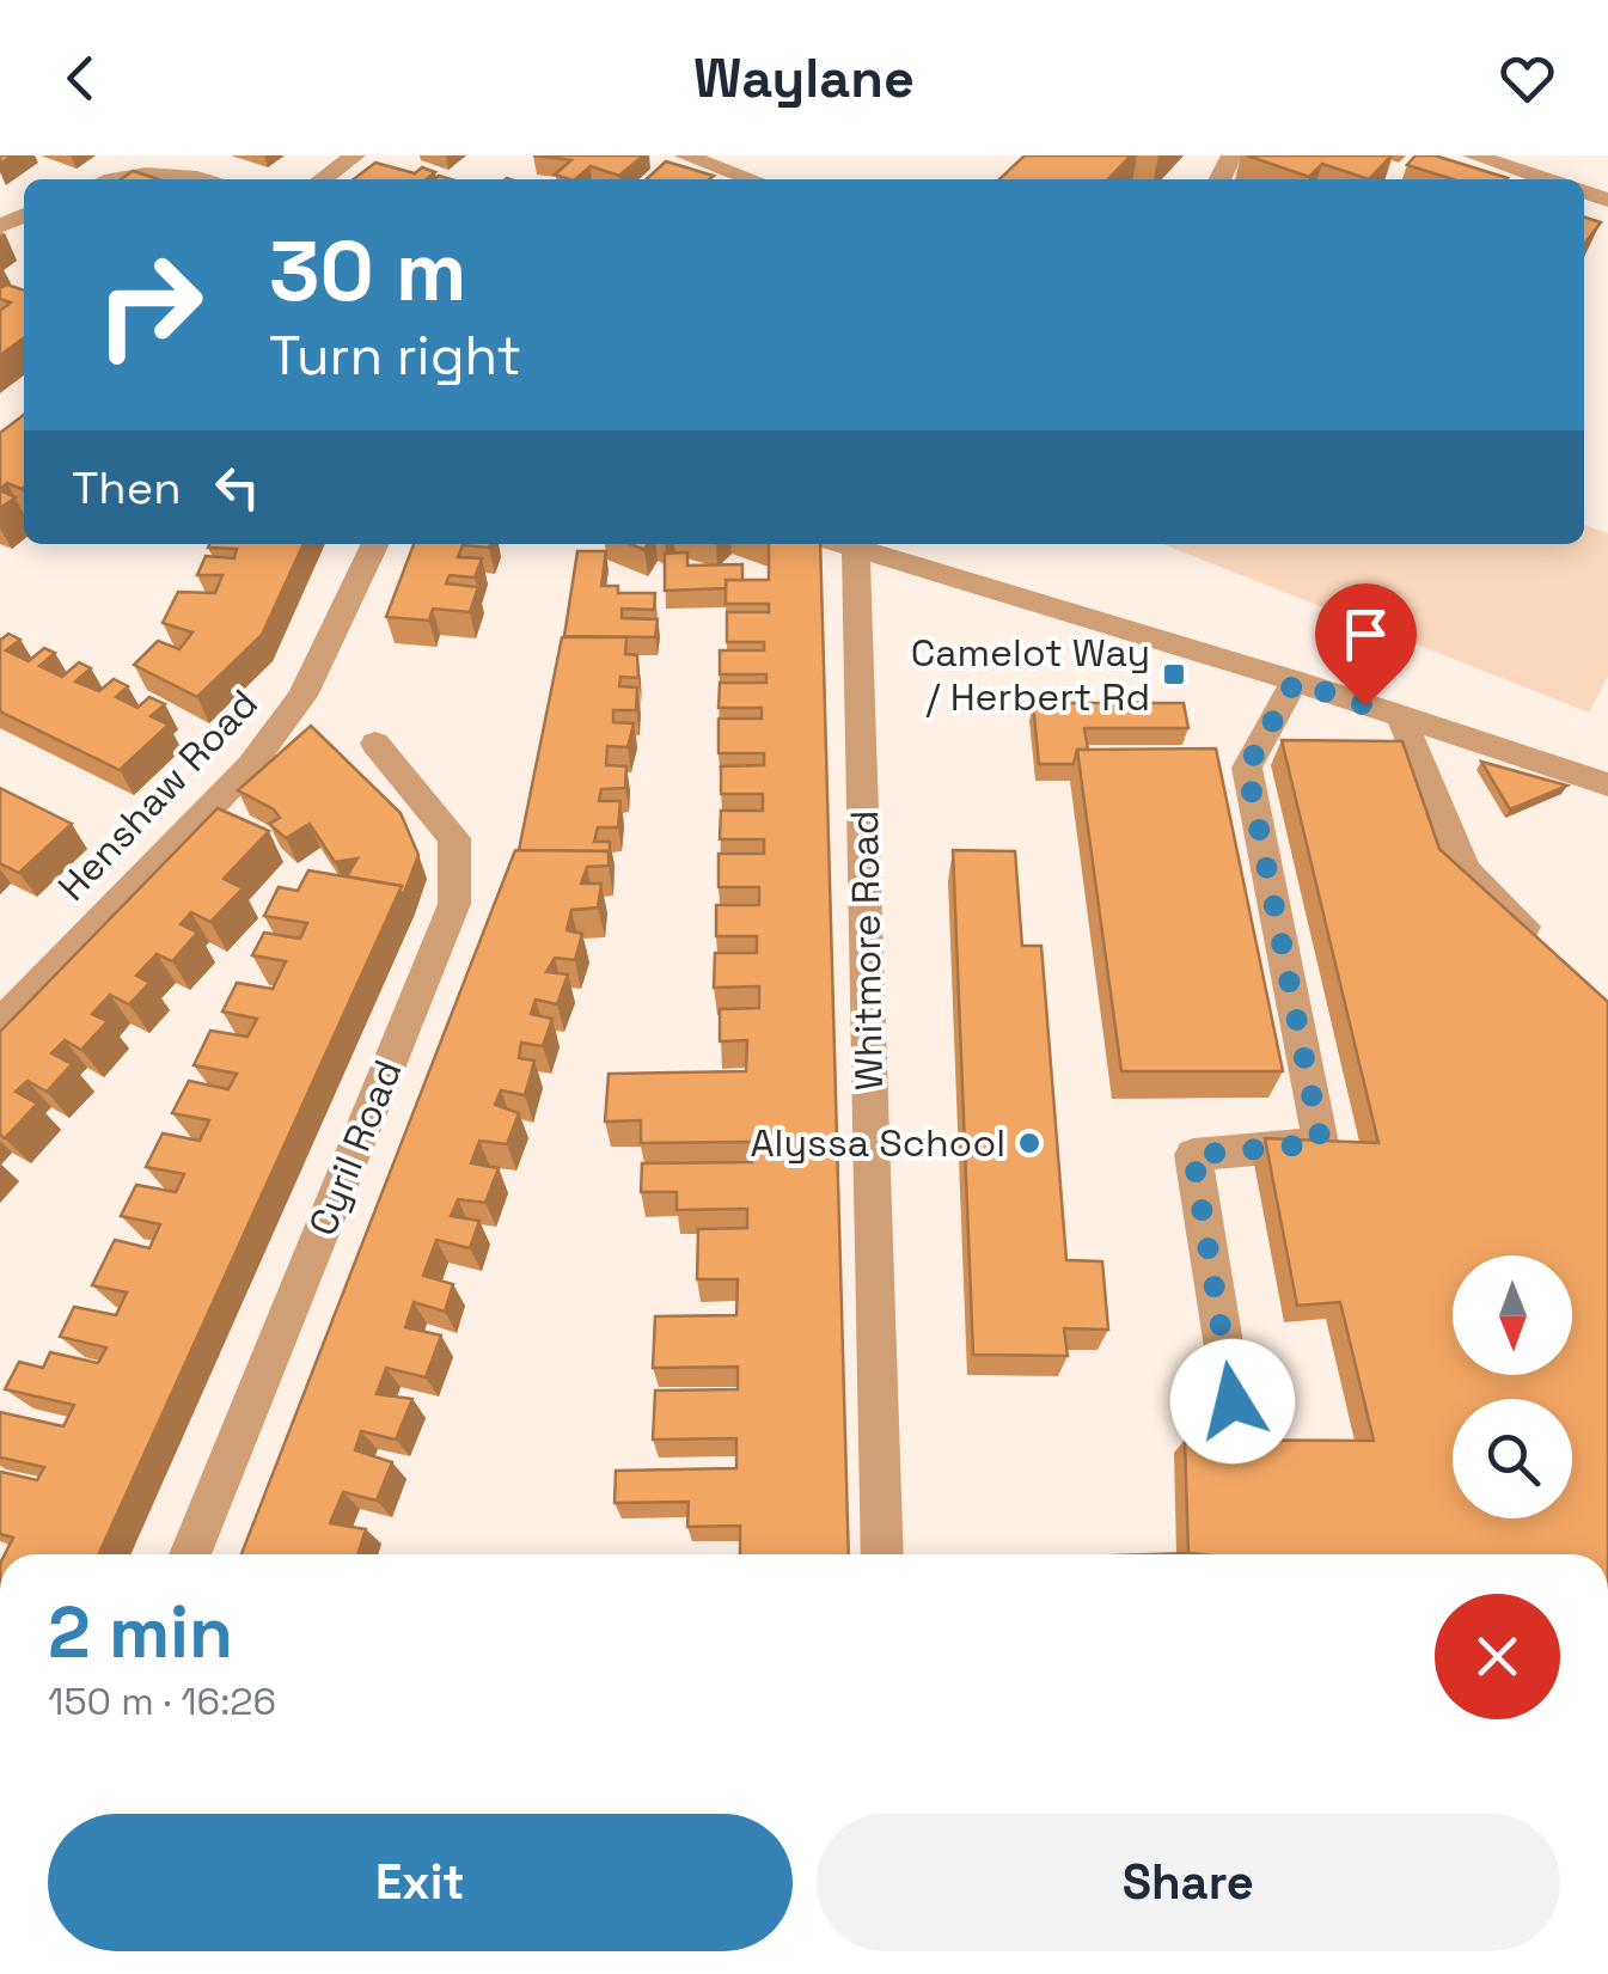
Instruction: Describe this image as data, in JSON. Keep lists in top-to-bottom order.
{
  "streets": {
    "street": ["Henshaw Road", "Whitmore Road", "Cyril Road"]
  },
  "places": {
    "transit": ["Camelot Way / Herbert Rd"],
    "other": ["Alyssa School"]
  },
  "north": "bottom",
  "page": {
    "header": "Waylane",
    "turn": ["30 m", "Turn right"],
    "then": "Then",
    "heading": ["2 min", "150 m · 16:26"],
    "buttons": ["Exit", "Share"]
  }
}
